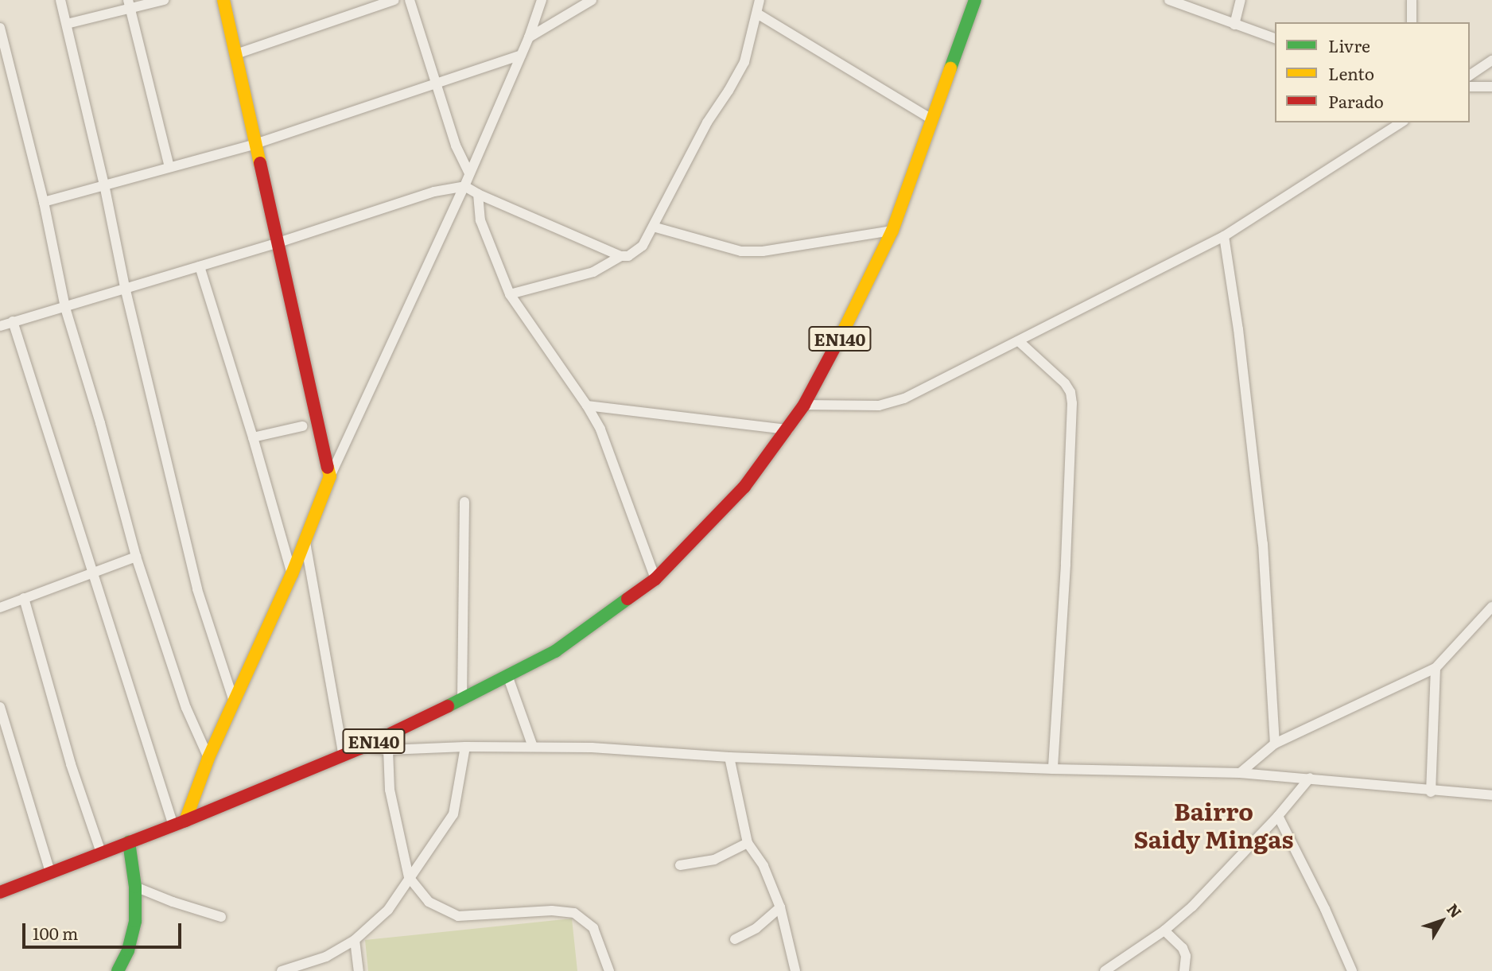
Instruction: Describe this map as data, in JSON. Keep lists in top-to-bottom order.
{
  "streets": {
    "main road": ["EN140"]
  },
  "districts": ["Bairro Saidy Mingas"],
  "legend": ["Livre", "Lento", "Parado"],
  "scale_bar": "100 m",
  "north": "top right"
}
